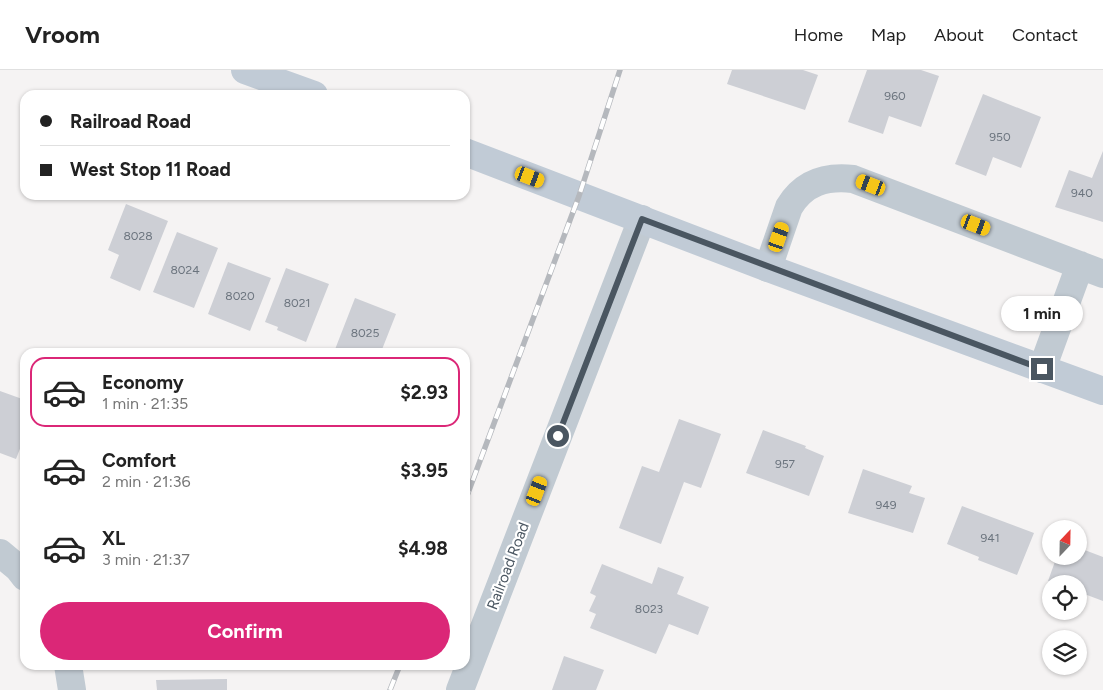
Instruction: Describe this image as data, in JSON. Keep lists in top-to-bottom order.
{
  "streets": {
    "street": ["Railroad Road"]
  },
  "house_numbers": [
    "960",
    "950",
    "940",
    "8028",
    "8024",
    "8020",
    "8021",
    "8025",
    "957",
    "949",
    "941",
    "8023"
  ],
  "north": "top",
  "page": {
    "header": "Vroom",
    "nav": [
      "Home",
      "Map",
      "About",
      "Contact"
    ],
    "banner": ["Railroad Road", "West Stop 11 Road"],
    "bubble": "1 min",
    "list": [
      {
        "name": "Economy",
        "note": "1 min · 21:35",
        "value": "$2.93"
      },
      {
        "name": "Comfort",
        "note": "2 min · 21:36",
        "value": "$3.95"
      },
      {
        "name": "XL",
        "note": "3 min · 21:37",
        "value": "$4.98"
      }
    ],
    "buttons": "Confirm"
  }
}
